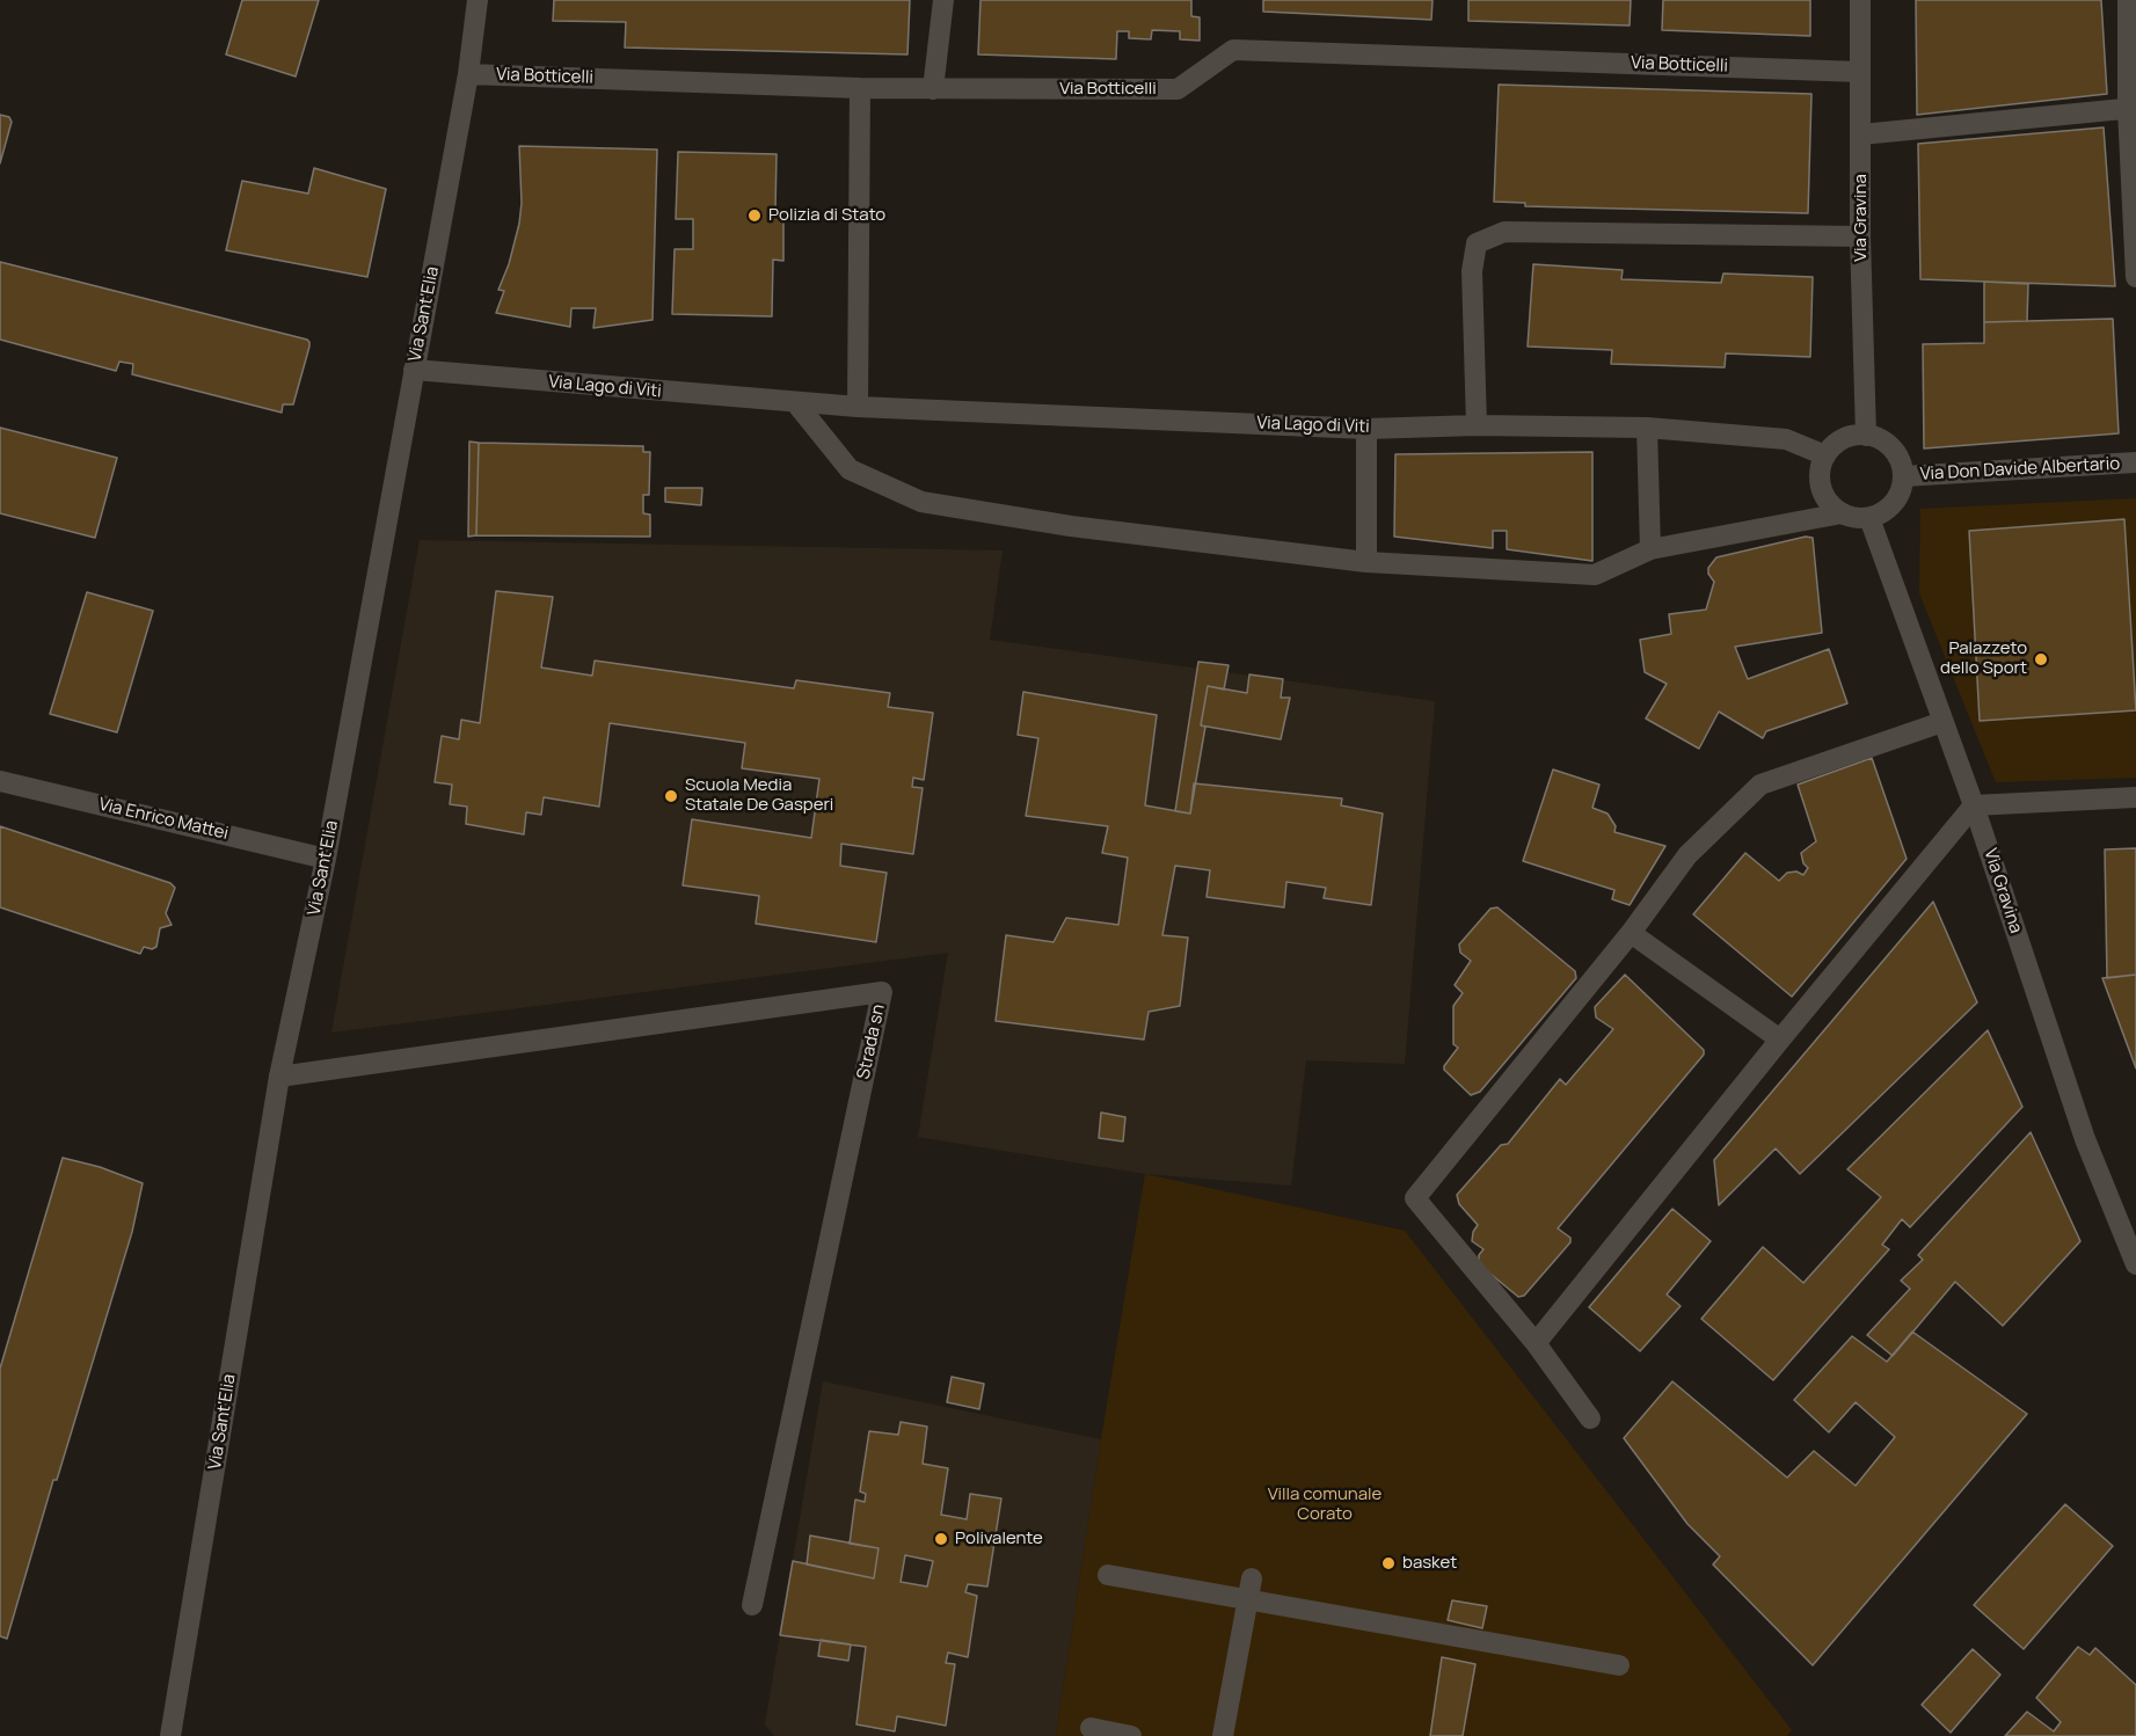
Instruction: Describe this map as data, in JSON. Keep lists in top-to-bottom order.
{
  "streets": {
    "street": [
      "Via Botticelli",
      "Via Gravina",
      "Via Sant'Elia",
      "Via Lago di Viti",
      "Via Don Davide Albertario",
      "Via Enrico Mattei",
      "Strada sn"
    ]
  },
  "crossings": [
    ["Via Botticelli", "Via Gravina"],
    ["Via Botticelli", "Via Sant'Elia"],
    ["Via Gravina", "Via Lago di Viti"],
    ["Via Gravina", "Via Don Davide Albertario"],
    ["Via Sant'Elia", "Via Lago di Viti"],
    ["Via Sant'Elia", "Via Enrico Mattei"],
    ["Via Sant'Elia", "Strada sn"],
    ["Via Lago di Viti", "Via Don Davide Albertario"]
  ],
  "parks": ["Villa comunale Corato"],
  "places": [
    "Polizia di Stato",
    "Palazzeto dello Sport",
    "Scuola Media Statale De Gasperi",
    "Polivalente",
    "basket"
  ]
}
